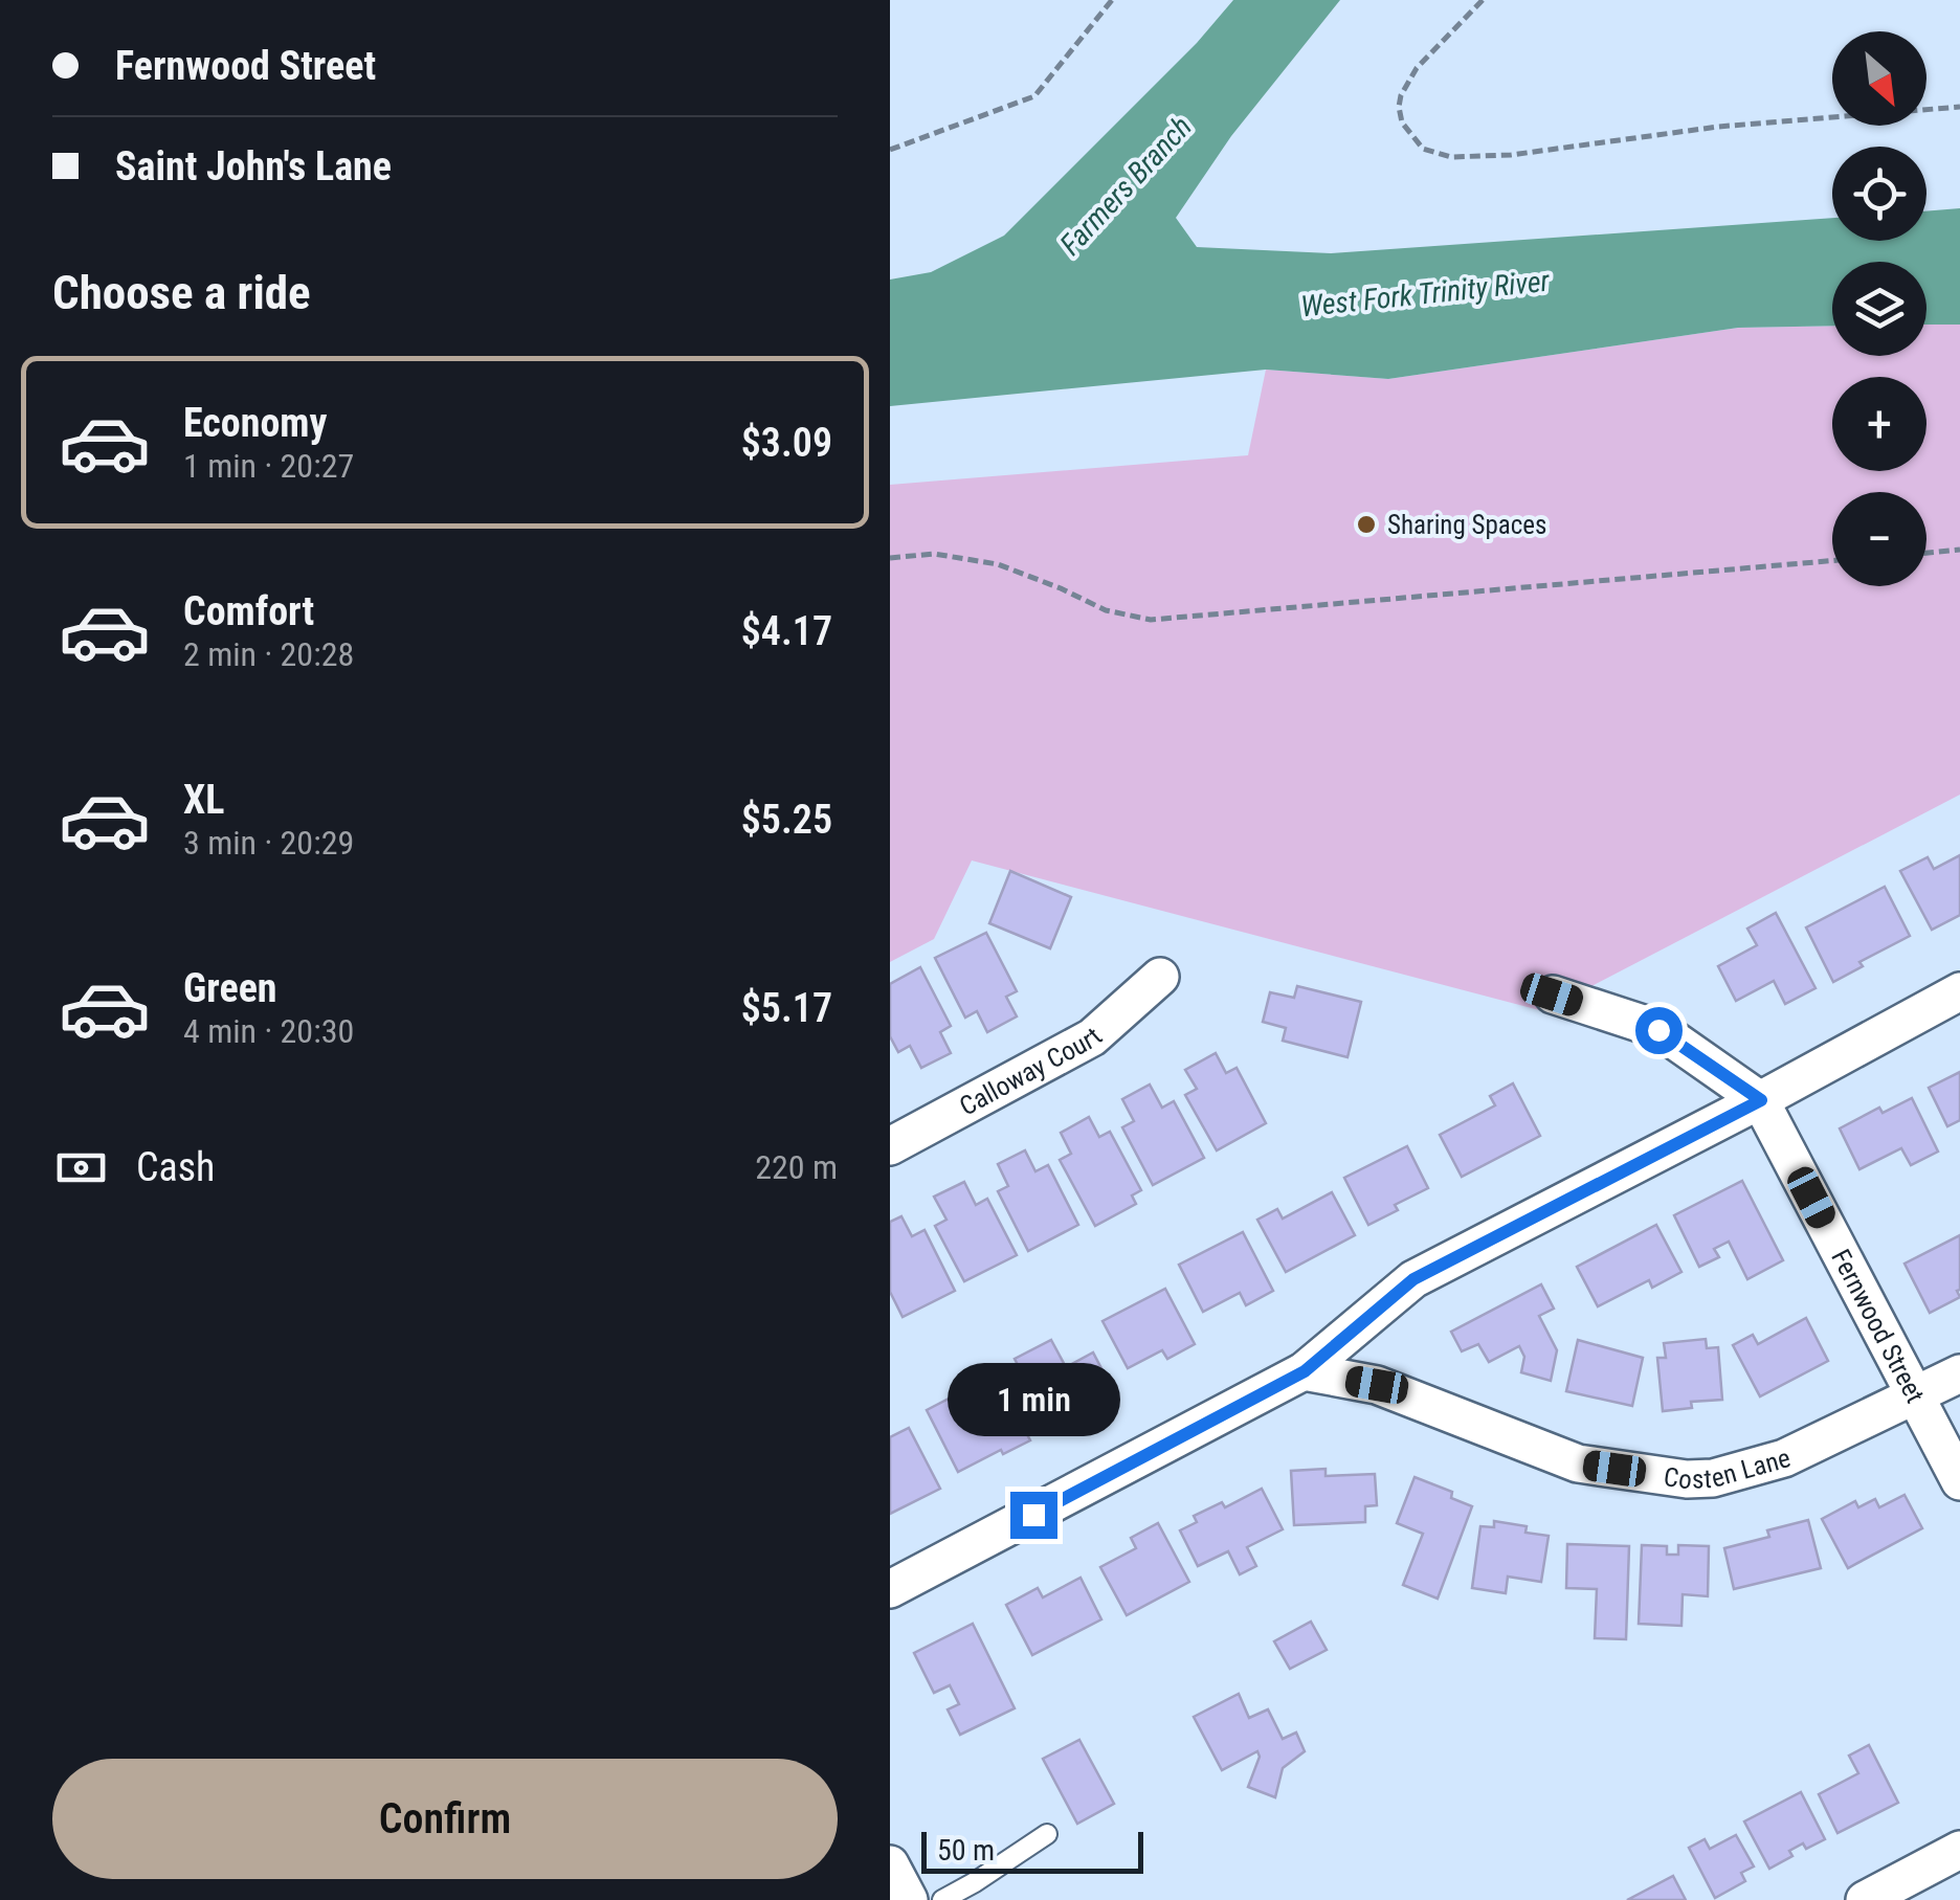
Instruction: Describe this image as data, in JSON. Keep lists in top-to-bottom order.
{
  "streets": {
    "street": ["Calloway Court", "Fernwood Street", "Costen Lane"]
  },
  "crossings": [
    ["Fernwood Street", "Costen Lane"]
  ],
  "water": ["Farmers Branch", "West Fork Trinity River"],
  "places": ["Sharing Spaces"],
  "scale_bar": "50 m",
  "north": "bottom right",
  "page": {
    "banner": ["Fernwood Street", "Saint John's Lane"],
    "map_buttons": ["+", "−"],
    "heading": "Choose a ride",
    "list": [
      {
        "name": "Economy",
        "note": "1 min · 20:27",
        "value": "$3.09"
      },
      {
        "name": "Comfort",
        "note": "2 min · 20:28",
        "value": "$4.17"
      },
      {
        "name": "XL",
        "note": "3 min · 20:29",
        "value": "$5.25"
      },
      {
        "name": "Green",
        "note": "4 min · 20:30",
        "value": "$5.17"
      }
    ],
    "pay": ["Cash", "220 m"],
    "bubble": "1 min",
    "buttons": "Confirm",
    "scale": "50 m"
  }
}
